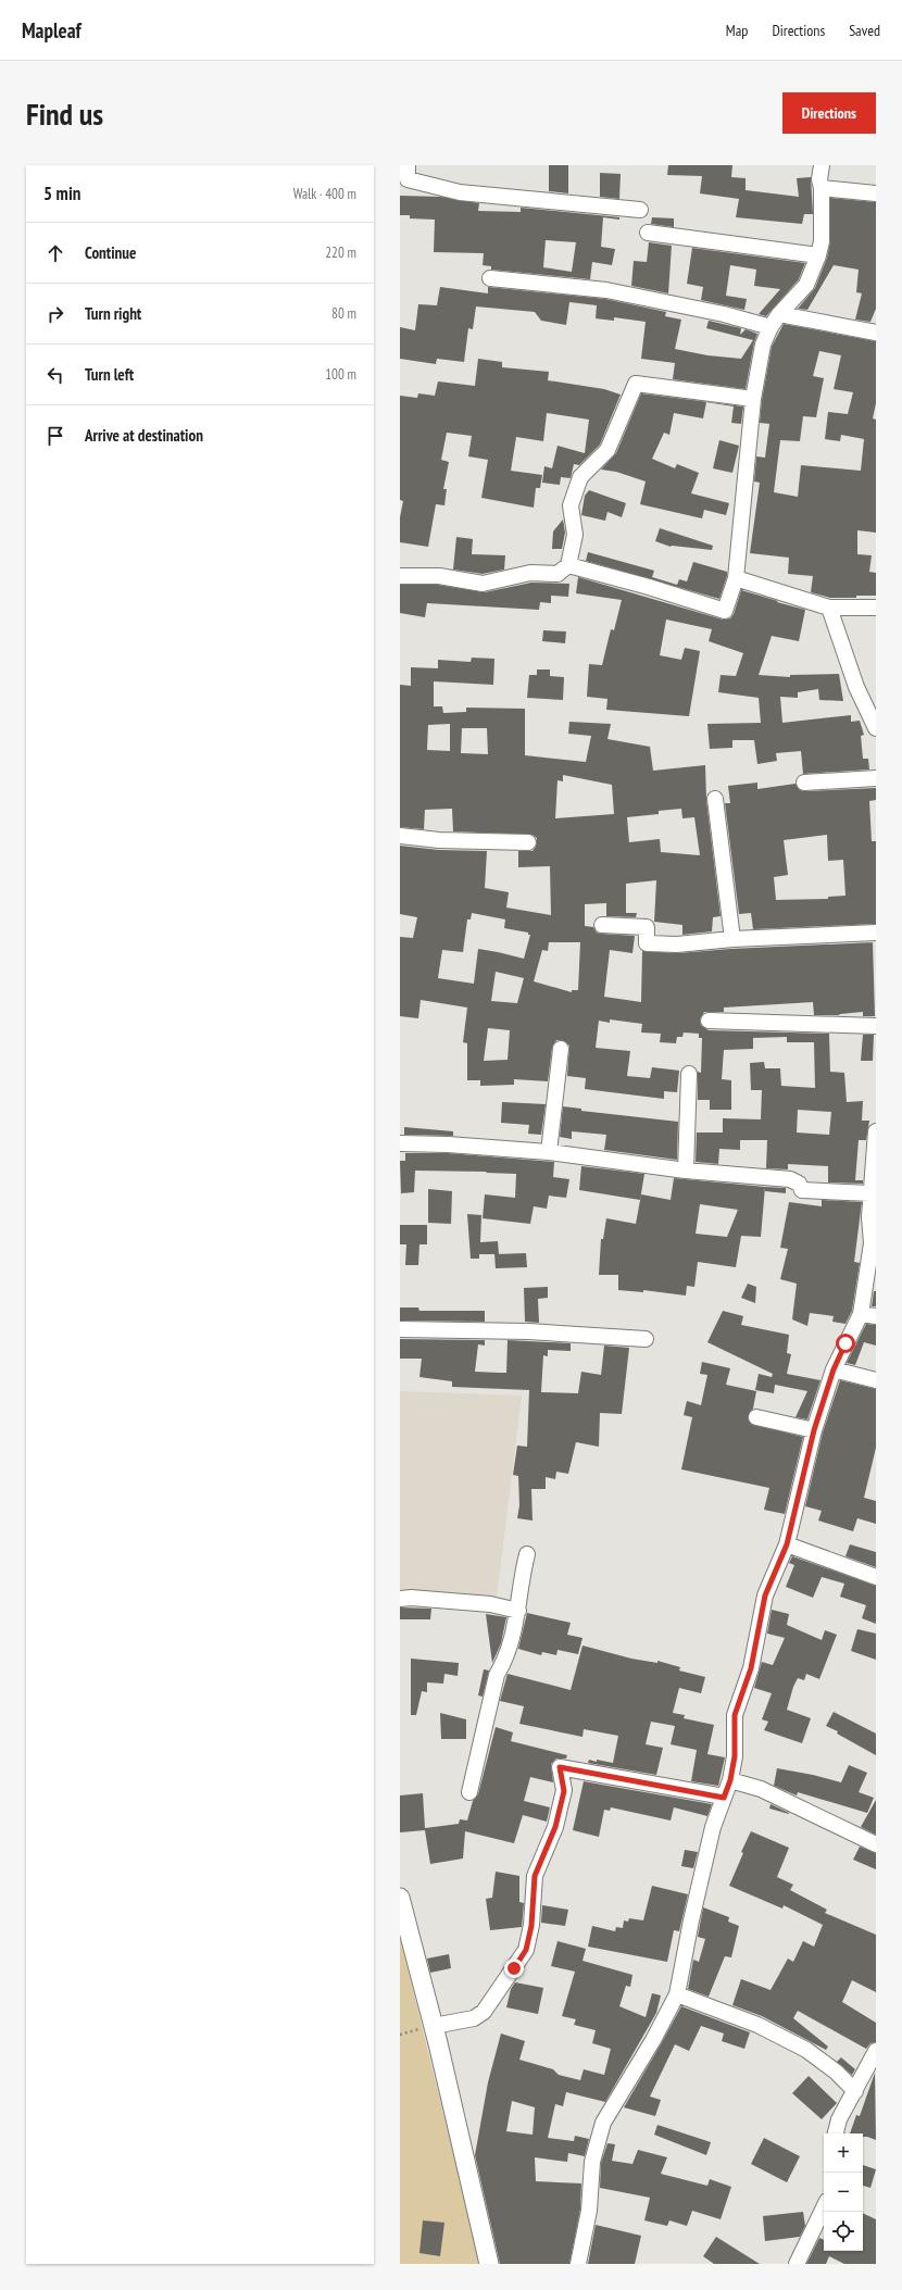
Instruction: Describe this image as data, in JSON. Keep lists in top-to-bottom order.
{
  "page": {
    "header": "Mapleaf",
    "nav": ["Map", "Directions", "Saved"],
    "buttons": "Directions",
    "title": "Find us",
    "heading": ["5 min", "Walk · 400 m"],
    "list": [
      ["Continue", "220 m"],
      ["Turn right", "80 m"],
      ["Turn left", "100 m"],
      "Arrive at destination"
    ],
    "map_buttons": ["+", "−"]
  }
}
